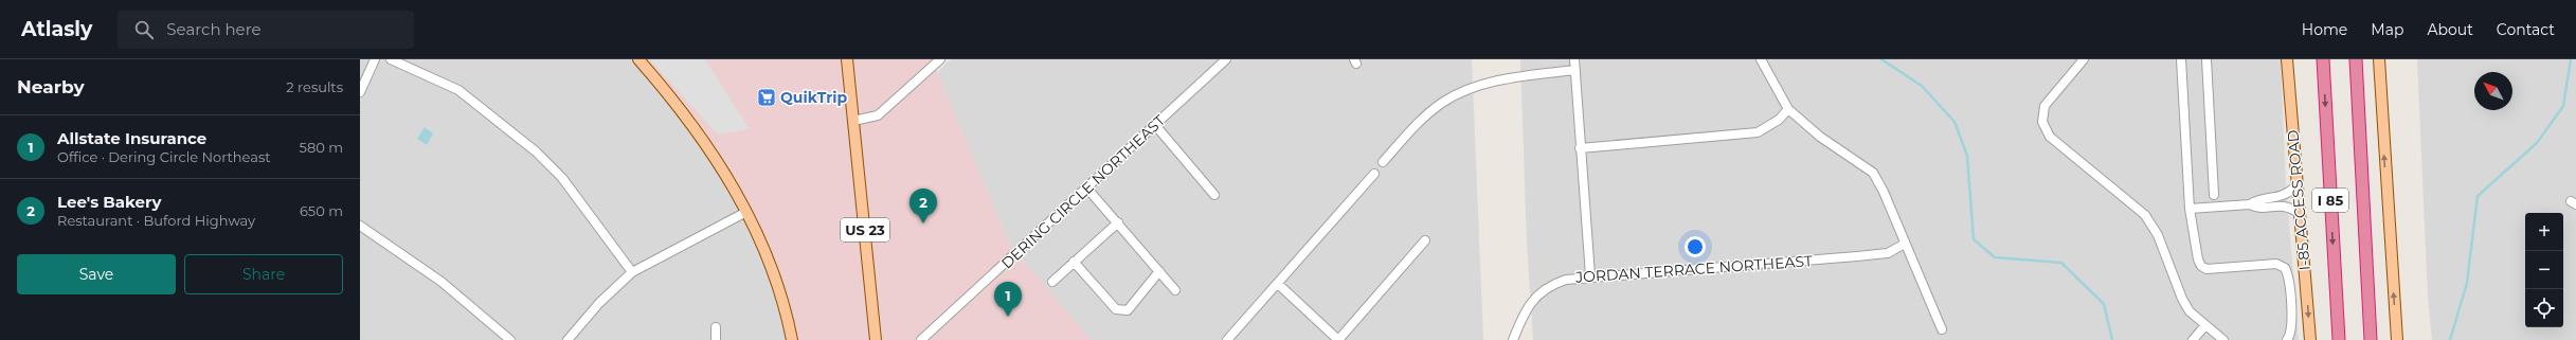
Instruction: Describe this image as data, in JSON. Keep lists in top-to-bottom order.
{
  "streets": {
    "highway": ["I 85"],
    "main road": ["I-85 ACCESS ROAD", "US 23"],
    "street": ["DERING CIRCLE NORTHEAST", "JORDAN TERRACE NORTHEAST"]
  },
  "places": {
    "supermarket": ["QuikTrip"]
  },
  "north": "top left",
  "page": {
    "header": "Atlasly",
    "search": "Search here",
    "nav": [
      "Home",
      "Map",
      "About",
      "Contact"
    ],
    "heading": ["Nearby", "2 results"],
    "list": [
      {
        "mark": "1",
        "name": "Allstate Insurance",
        "note": "Office · Dering Circle Northeast",
        "value": "580 m"
      },
      {
        "mark": "2",
        "name": "Lee's Bakery",
        "note": "Restaurant · Buford Highway",
        "value": "650 m"
      }
    ],
    "pins": ["2", "1"],
    "map_buttons": ["+", "−"],
    "buttons": ["Save", "Share"]
  }
}
